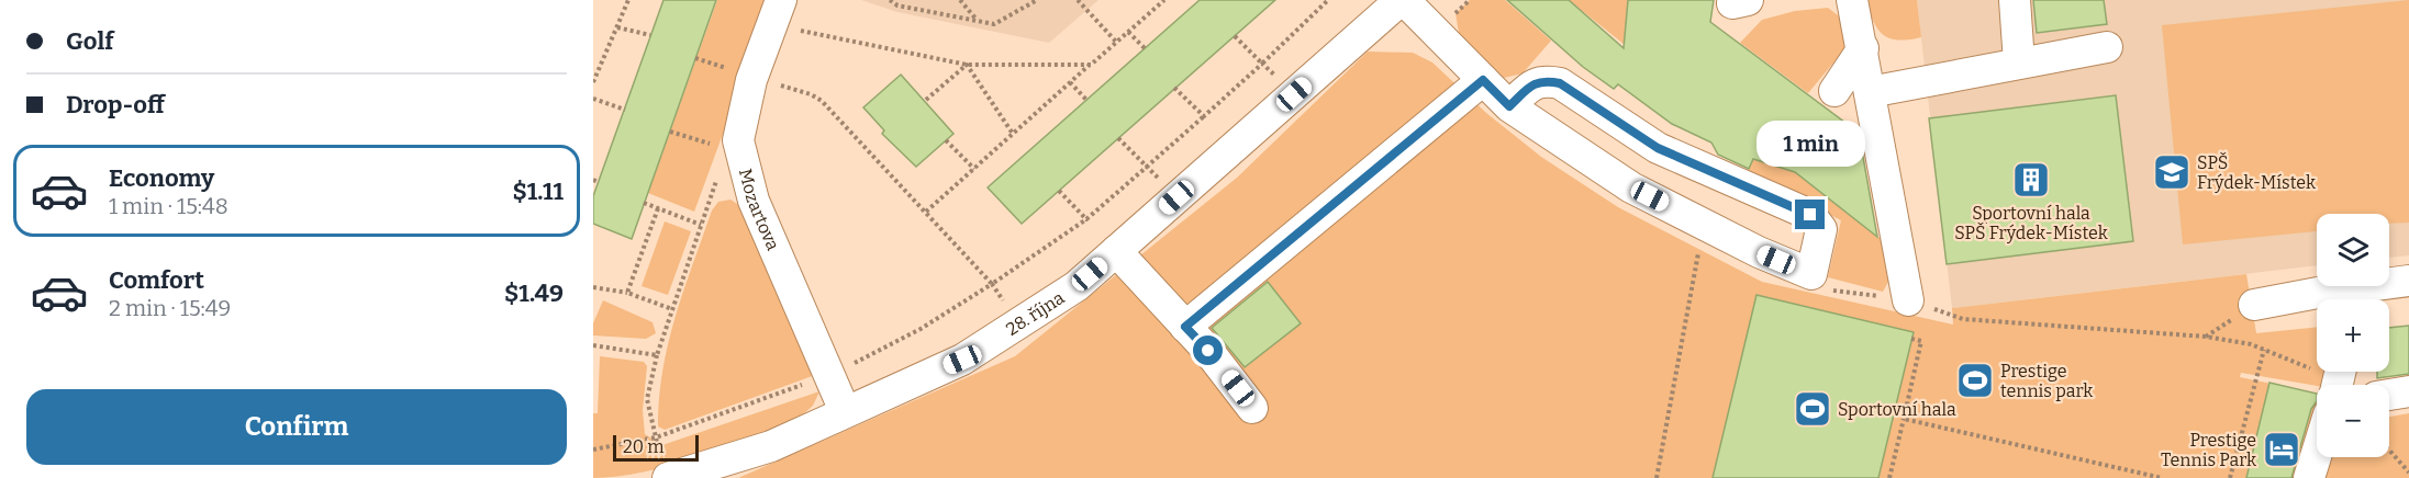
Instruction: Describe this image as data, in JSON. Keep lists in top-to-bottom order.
{
  "streets": {
    "street": ["Mozartova", "28. října"]
  },
  "crossings": [
    ["Mozartova", "28. října"]
  ],
  "places": {
    "school or university": ["SPŠ Frýdek-Místek"],
    "building": ["Sportovní hala SPŠ Frýdek-Místek"],
    "sports": ["Prestige tennis park", "Sportovní hala"],
    "hotel": ["Prestige Tennis Park"]
  },
  "scale_bar": "20 m",
  "page": {
    "banner": ["Golf", "Drop-off"],
    "bubble": "1 min",
    "list": [
      {
        "name": "Economy",
        "note": "1 min · 15:48",
        "value": "$1.11"
      },
      {
        "name": "Comfort",
        "note": "2 min · 15:49",
        "value": "$1.49"
      }
    ],
    "map_buttons": ["+", "−"],
    "buttons": "Confirm",
    "scale": "20 m"
  }
}
